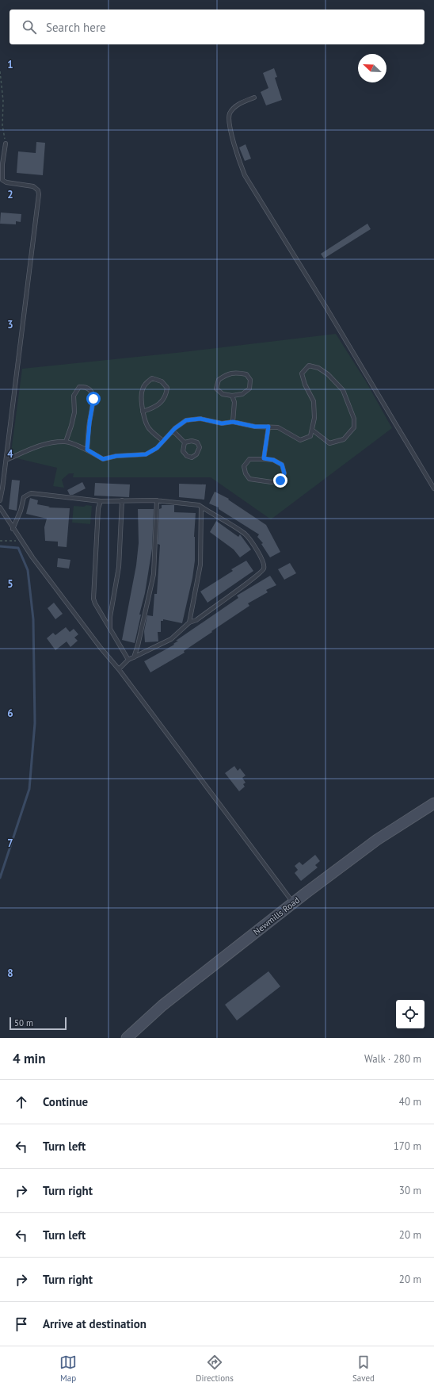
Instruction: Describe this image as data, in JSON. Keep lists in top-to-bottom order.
{
  "streets": {
    "street": ["Newmills Road"]
  },
  "scale_bar": "50 m",
  "north": "top left",
  "page": {
    "search": "Search here",
    "scale": "50 m",
    "heading": ["4 min", "Walk · 280 m"],
    "list": [
      ["Continue", "40 m"],
      ["Turn left", "170 m"],
      ["Turn right", "30 m"],
      ["Turn left", "20 m"],
      ["Turn right", "20 m"],
      "Arrive at destination"
    ],
    "nav": ["Map", "Directions", "Saved"]
  },
  "grid": {
    "rows": [
      "1",
      "2",
      "3",
      "4",
      "5",
      "6",
      "7",
      "8"
    ]
  }
}
